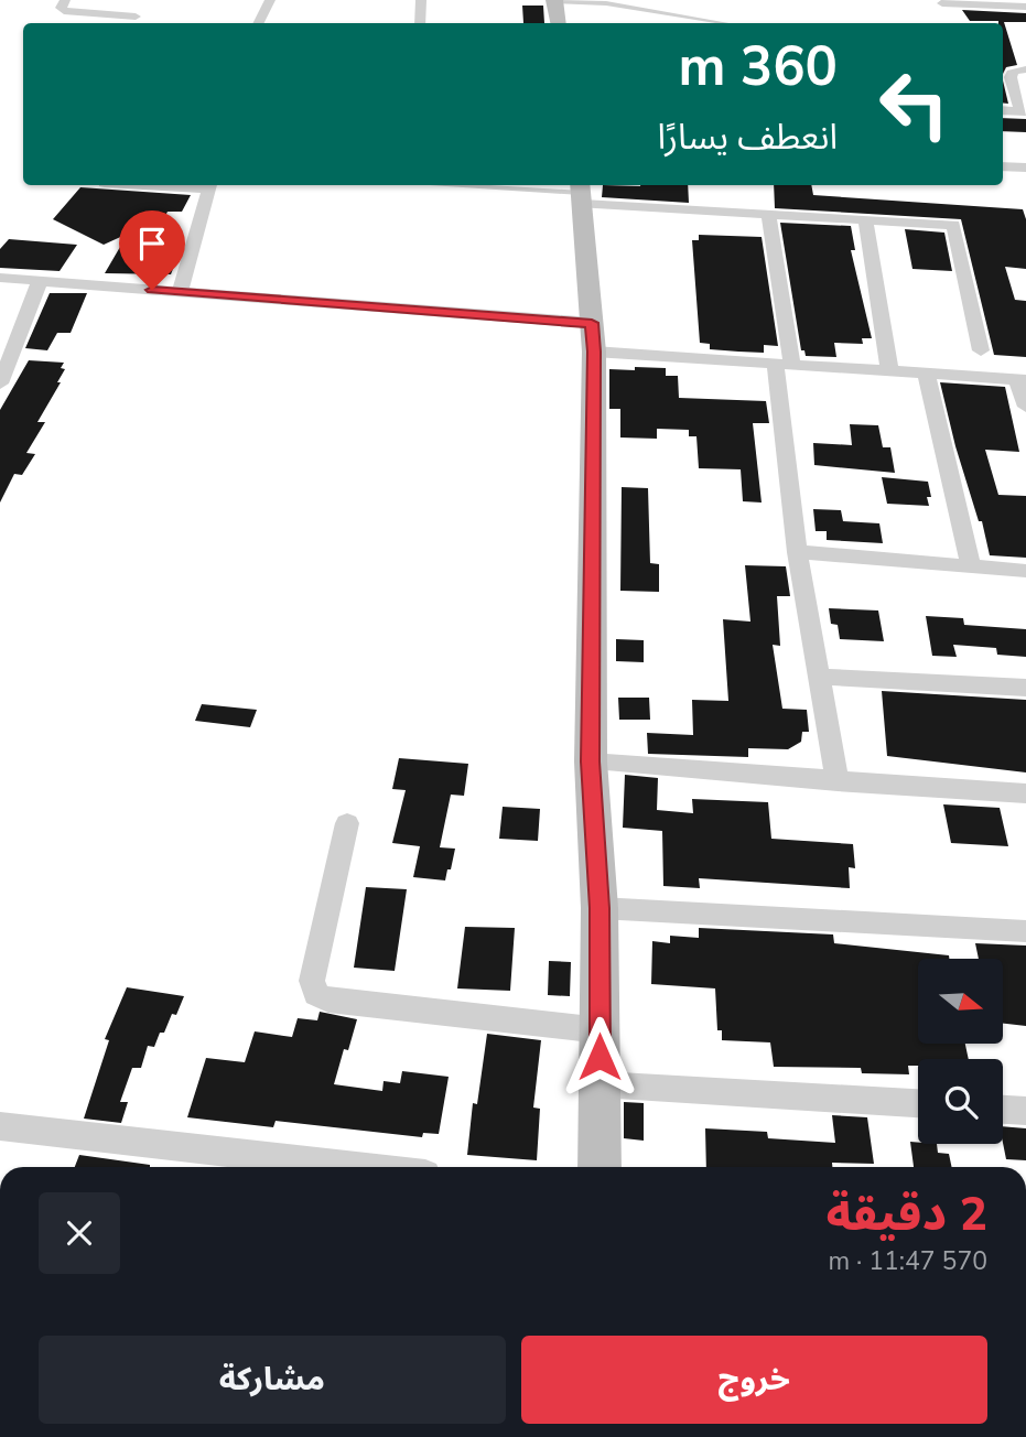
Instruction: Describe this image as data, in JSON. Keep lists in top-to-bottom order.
{
  "north": "right",
  "page": {
    "turn": ["360 m", "انعطف يسارًا"],
    "heading": ["2 دقيقة", "570 m · 11:47"],
    "buttons": ["خروج", "مشاركة"]
  }
}
